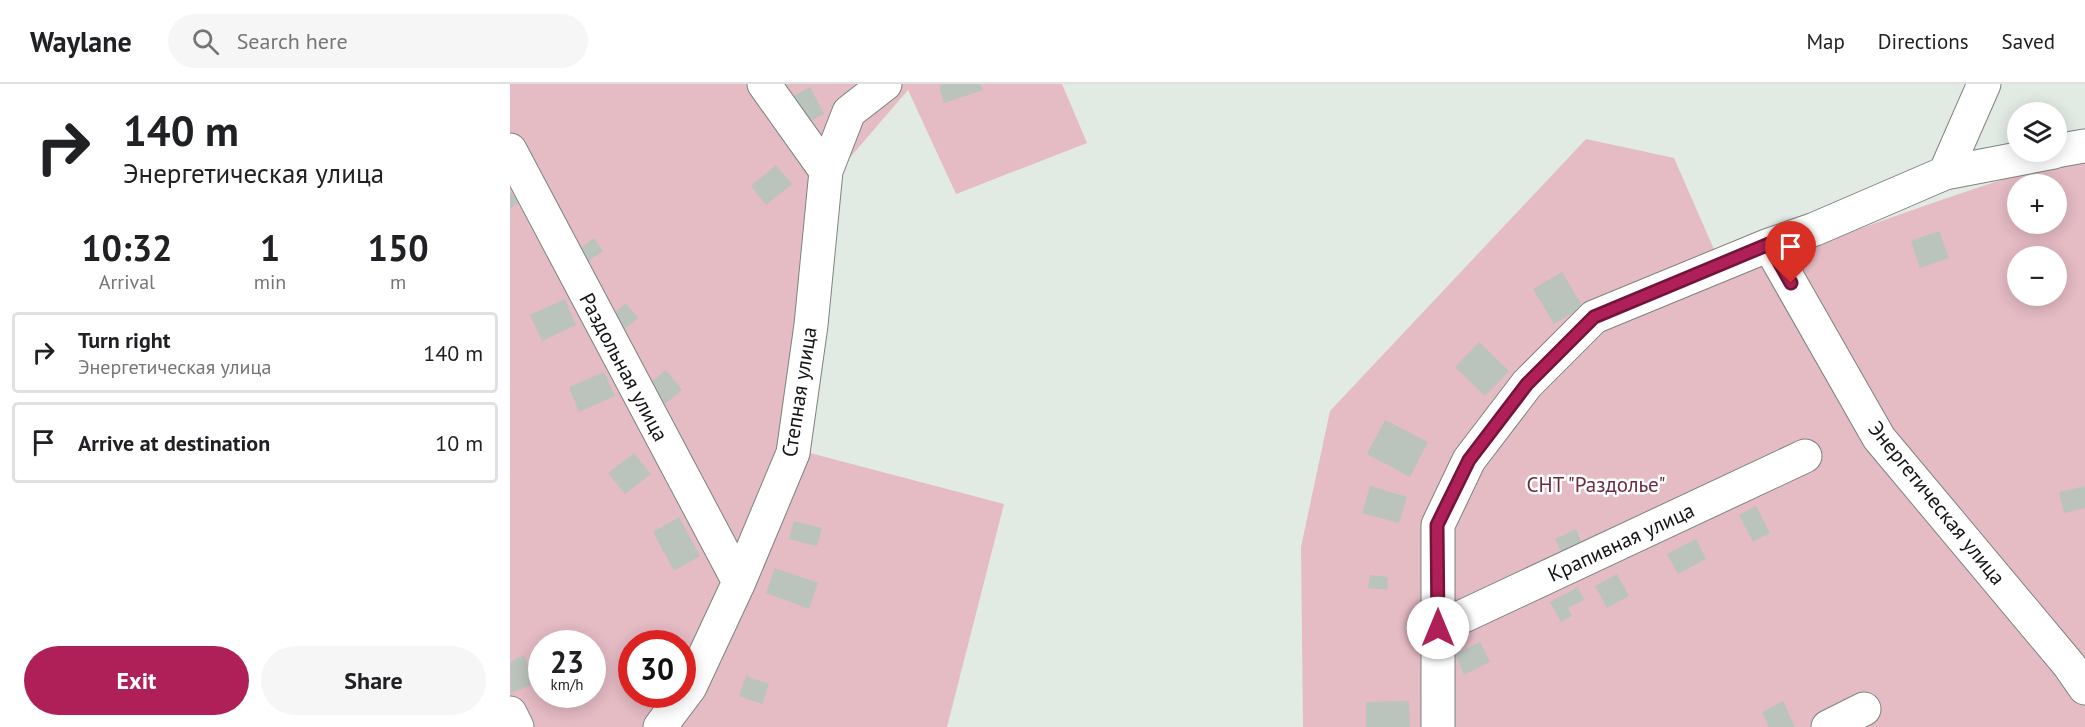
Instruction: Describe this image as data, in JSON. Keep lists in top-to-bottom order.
{
  "streets": {
    "street": [
      "Раздольная улица",
      "Степная улица",
      "Энергетическая улица",
      "Крапивная улица"
    ]
  },
  "crossings": [
    ["Раздольная улица", "Степная улица"]
  ],
  "parks": ["СНТ \"Раздолье\""],
  "page": {
    "header": "Waylane",
    "search": "Search here",
    "nav": ["Map", "Directions", "Saved"],
    "turn": ["140 m", "Энергетическая улица"],
    "map_buttons": ["+", "−"],
    "eta": [
      "10:32",
      "Arrival",
      "1",
      "min",
      "150",
      "m"
    ],
    "list": [
      {
        "name": "Turn right",
        "note": "Энергетическая улица",
        "value": "140 m"
      },
      {
        "name": "Arrive at destination",
        "value": "10 m"
      }
    ],
    "speed": "23 km/h",
    "limit": "30",
    "buttons": ["Exit", "Share"]
  }
}
